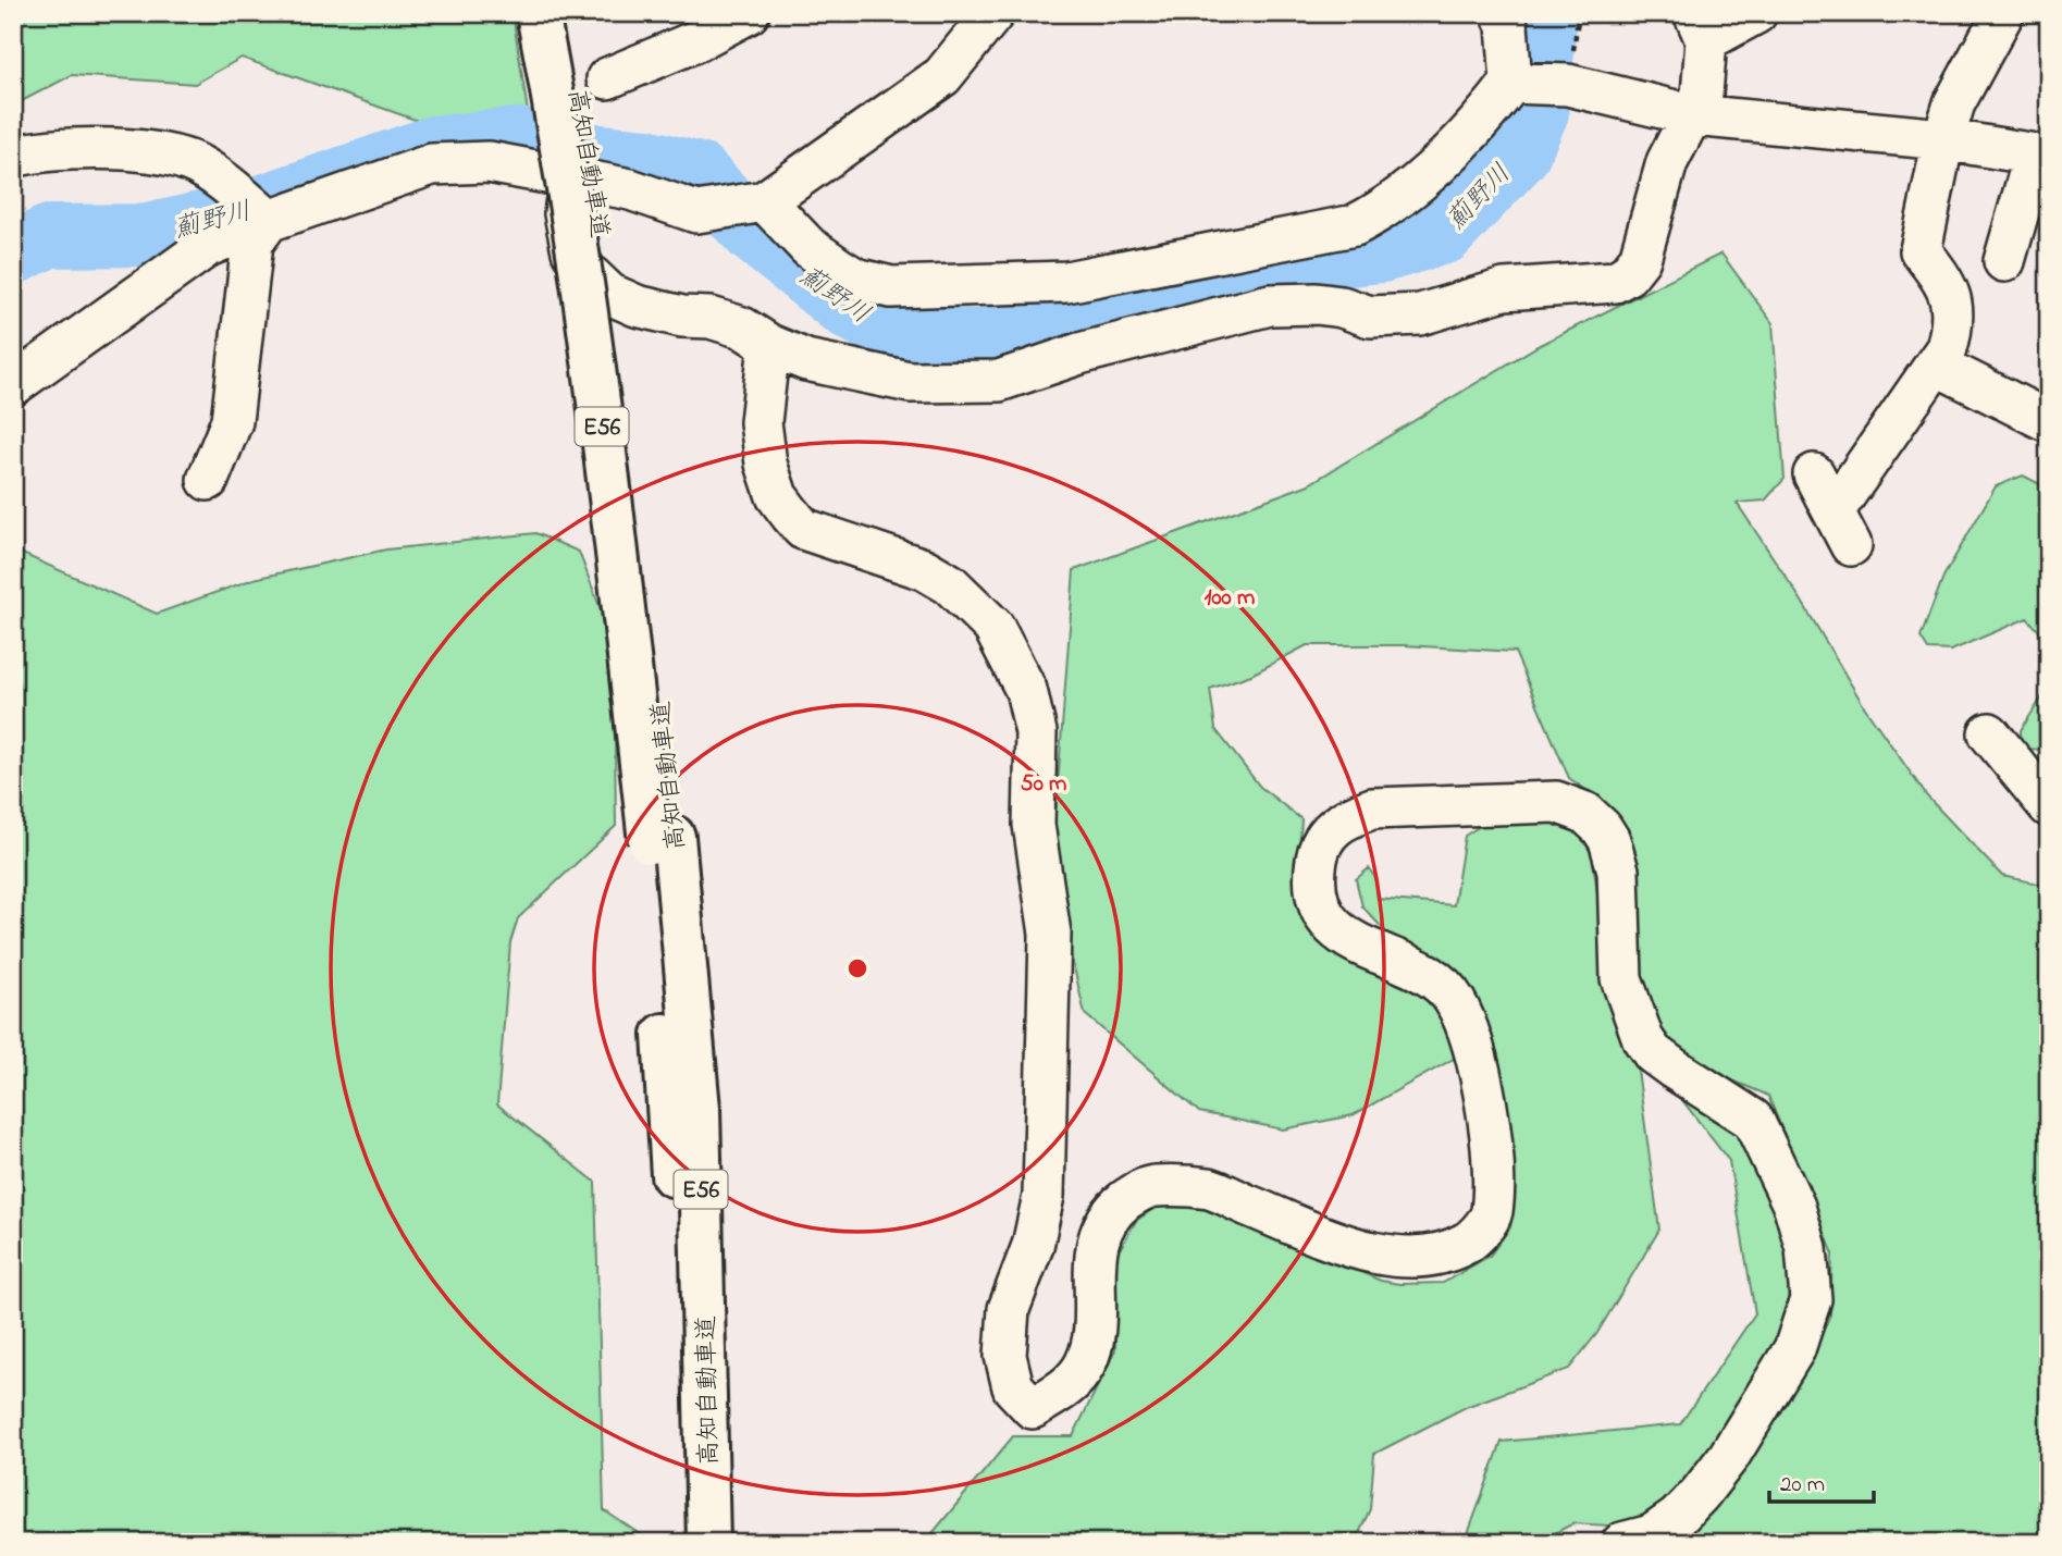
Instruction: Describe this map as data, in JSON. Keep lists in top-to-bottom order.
{
  "streets": {
    "highway": ["高知自動車道", "E56"]
  },
  "water": ["薊野川"],
  "scale_bar": "20 m",
  "rings": ["100 m", "50 m"]
}
